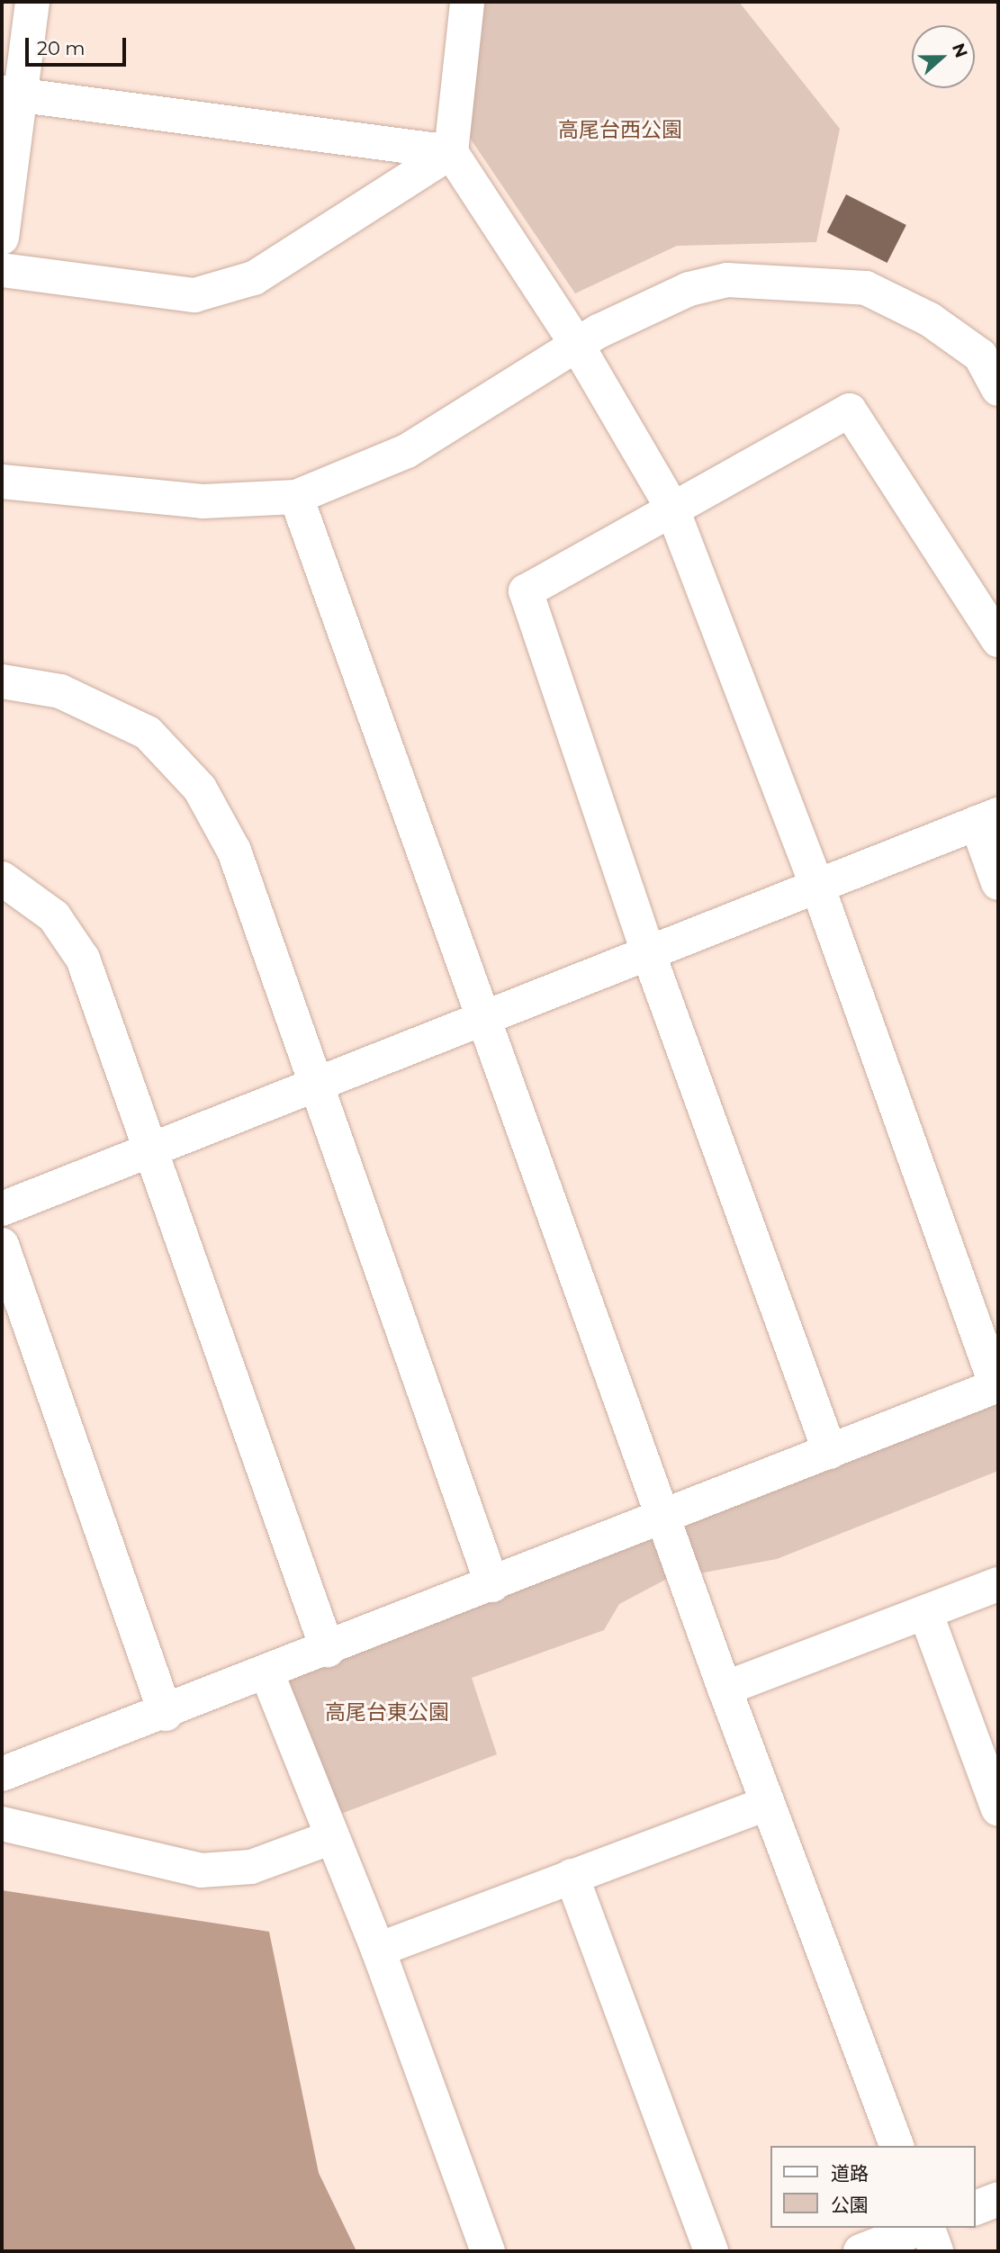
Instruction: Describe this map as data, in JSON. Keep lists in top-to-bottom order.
{
  "parks": ["高尾台西公園", "高尾台東公園"],
  "legend": ["道路", "公園"],
  "scale_bar": "20 m",
  "north": "right"
}
